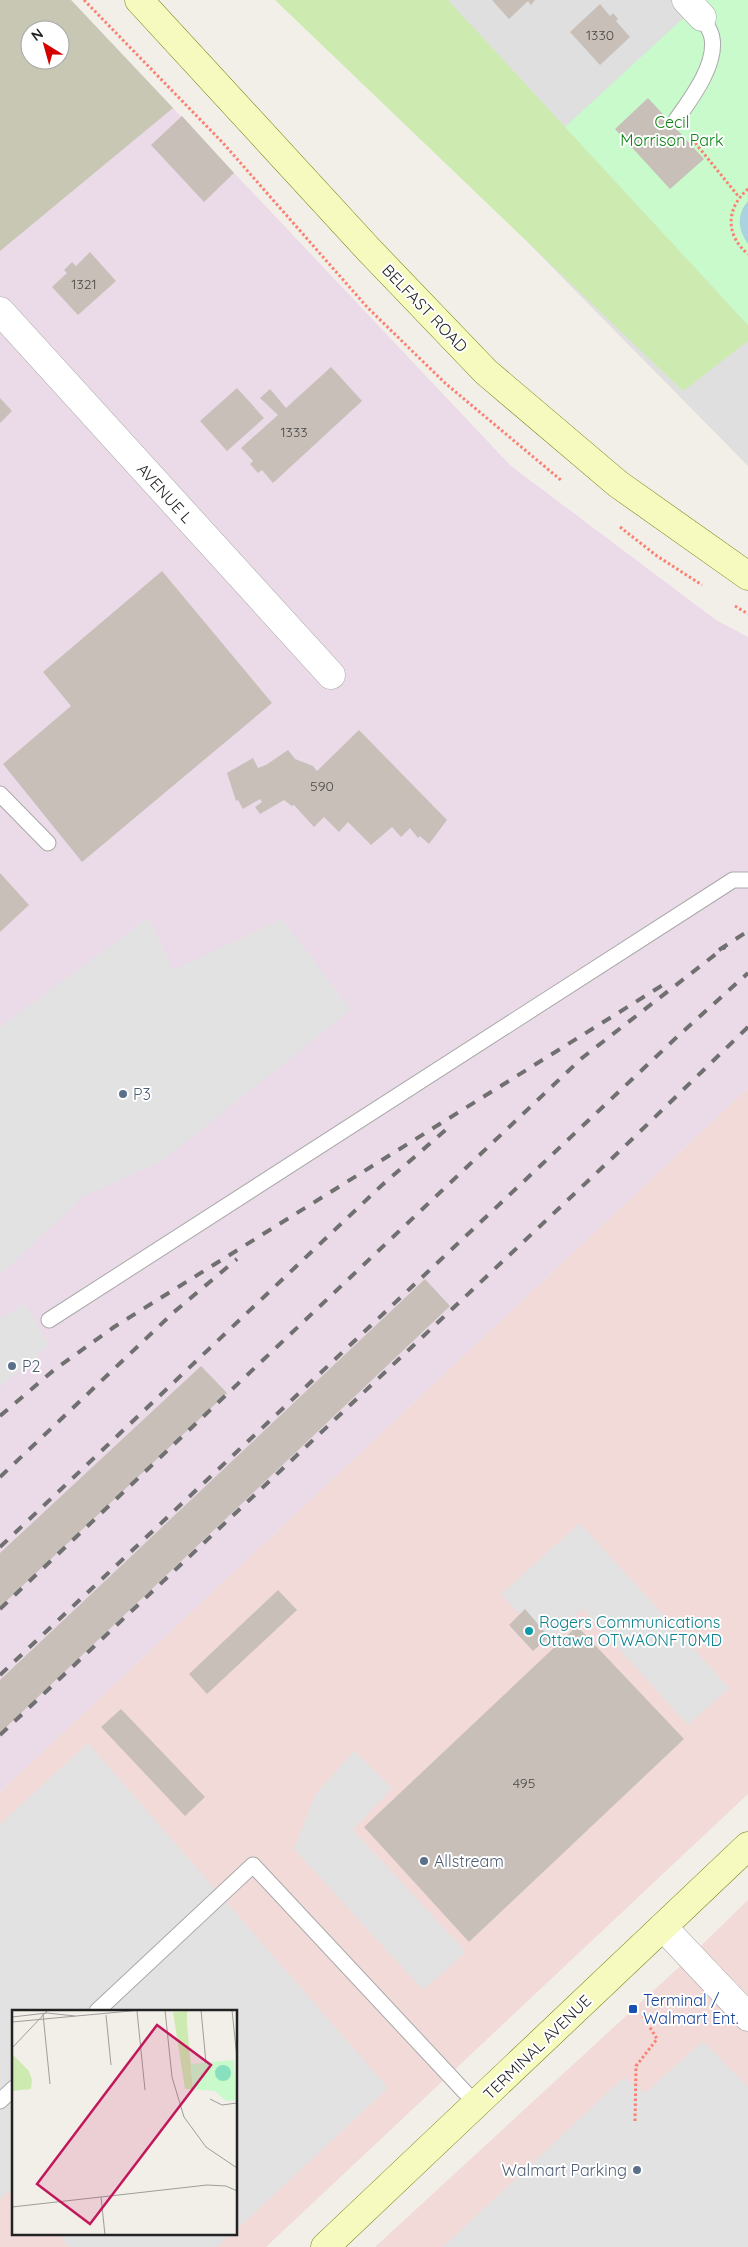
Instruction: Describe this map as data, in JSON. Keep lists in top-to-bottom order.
{
  "streets": {
    "street": ["BELFAST ROAD", "AVENUE L", "TERMINAL AVENUE"]
  },
  "parks": ["Cecil Morrison Park"],
  "places": {
    "other": [
      "P3",
      "P2",
      "Rogers Communications Ottawa OTWAONFT0MD",
      "Allstream",
      "Walmart Parking"
    ],
    "transit": ["Terminal / Walmart Ent."]
  },
  "house_numbers": [
    "1330",
    "1321",
    "1333",
    "590",
    "495"
  ],
  "north": "top left"
}
